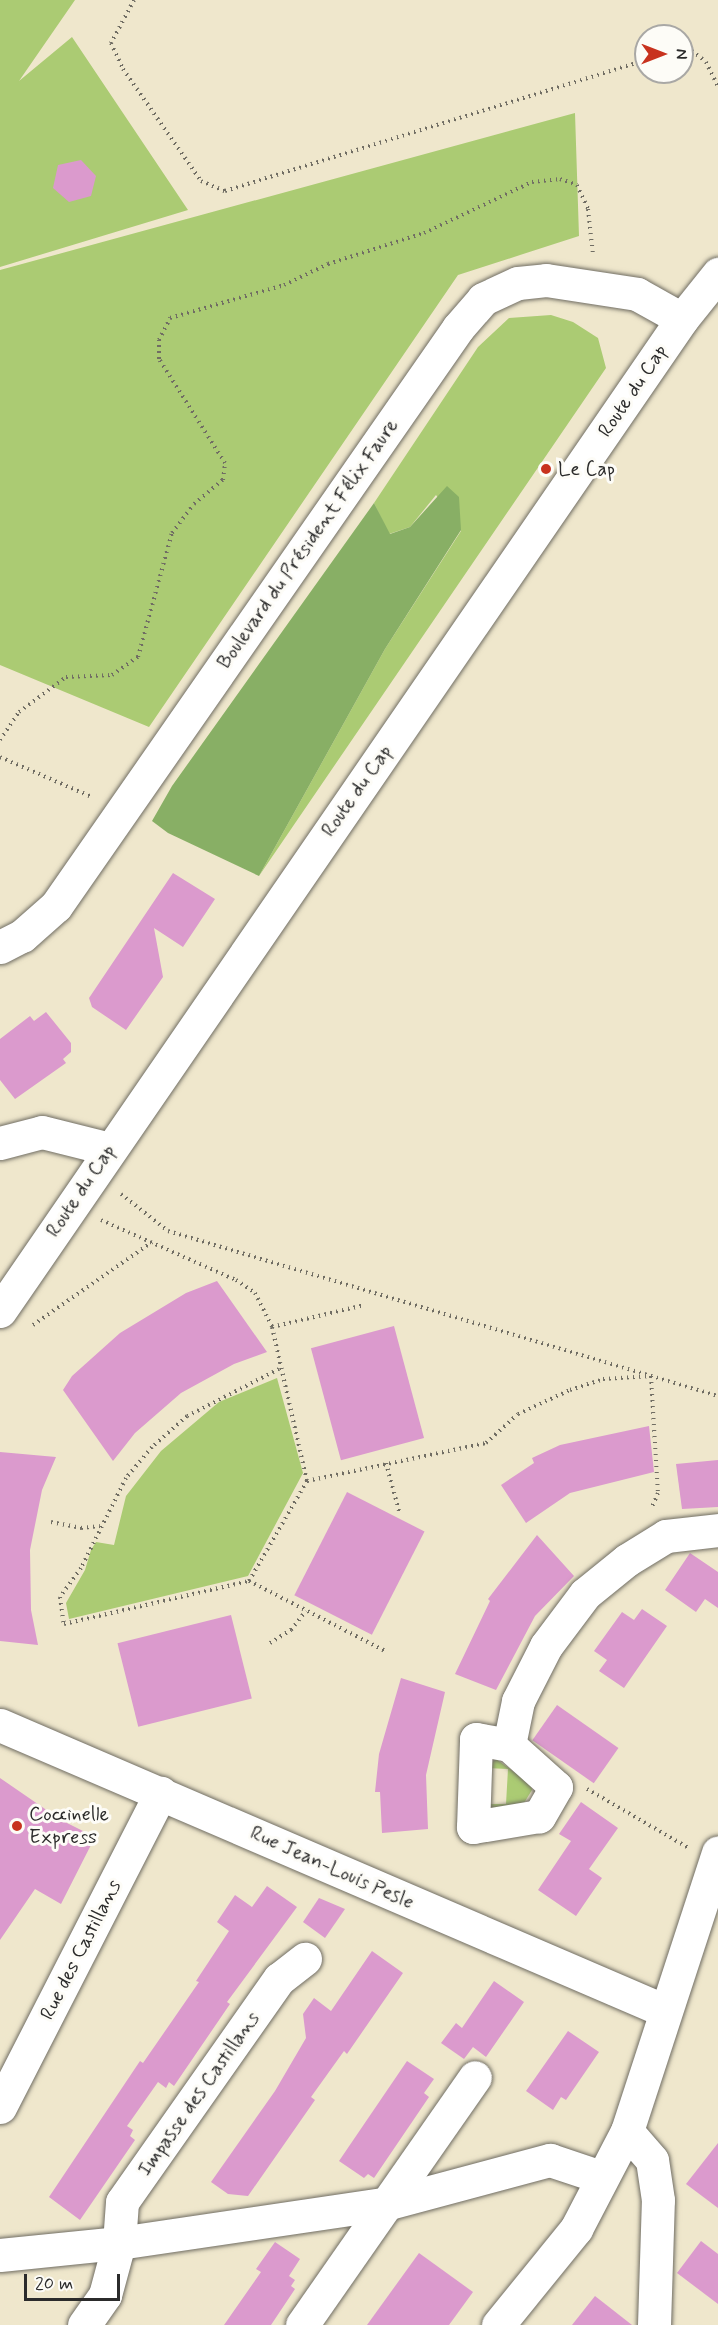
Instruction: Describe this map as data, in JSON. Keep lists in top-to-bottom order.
{
  "streets": {
    "street": [
      "Route du Cap",
      "Boulevard du Président Félix Faure",
      "Rue Jean-Louis Pesle",
      "Rue des Castillans",
      "Impasse des Castillans"
    ]
  },
  "crossings": [
    ["Route du Cap", "Boulevard du Président Félix Faure"],
    ["Rue Jean-Louis Pesle", "Rue des Castillans"]
  ],
  "places": ["Le Cap", "Coccinelle Express"],
  "scale_bar": "20 m",
  "north": "right"
}
